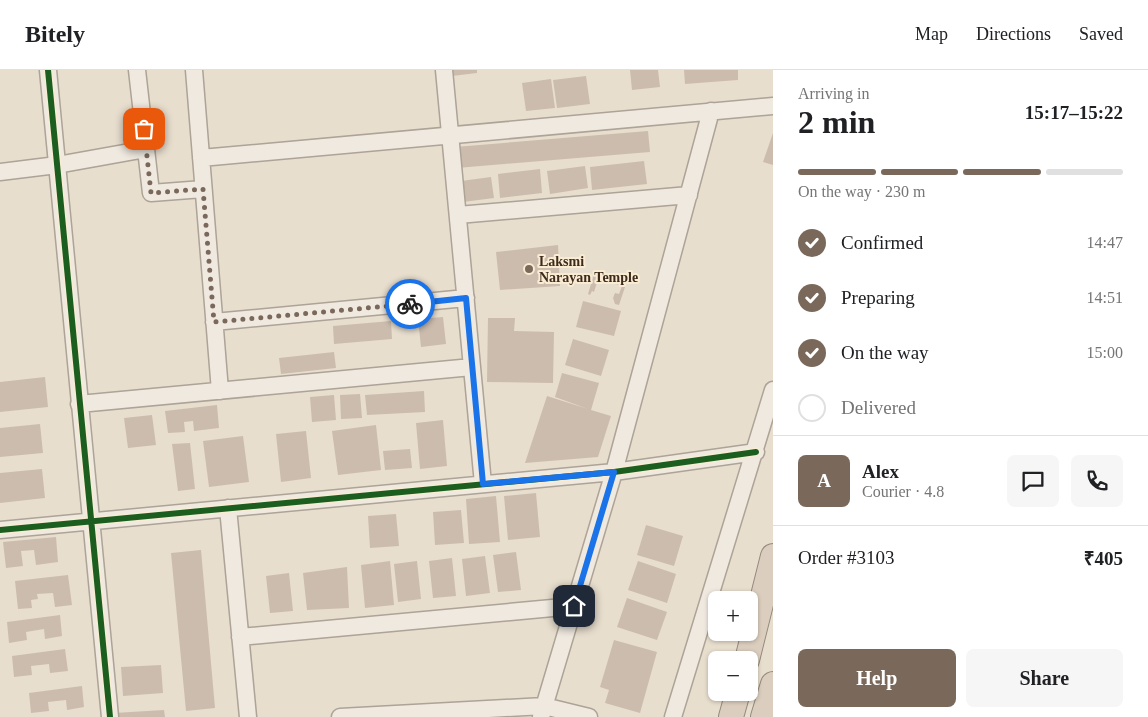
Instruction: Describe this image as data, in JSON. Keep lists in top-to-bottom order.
{
  "places": ["Laksmi Narayan Temple"],
  "page": {
    "header": "Bitely",
    "nav": ["Map", "Directions", "Saved"],
    "heading": ["2 min", "Arriving in", "15:17–15:22"],
    "panel": [
      "Alex",
      "Courier · 4.8",
      "Order #3103",
      "₹405"
    ],
    "bar": "On the way · 230 m",
    "list": [
      ["Confirmed", "14:47"],
      ["Preparing", "14:51"],
      ["On the way", "15:00"],
      "Delivered"
    ],
    "round": "A",
    "map_buttons": ["+", "−"],
    "buttons": ["Help", "Share"]
  }
}
